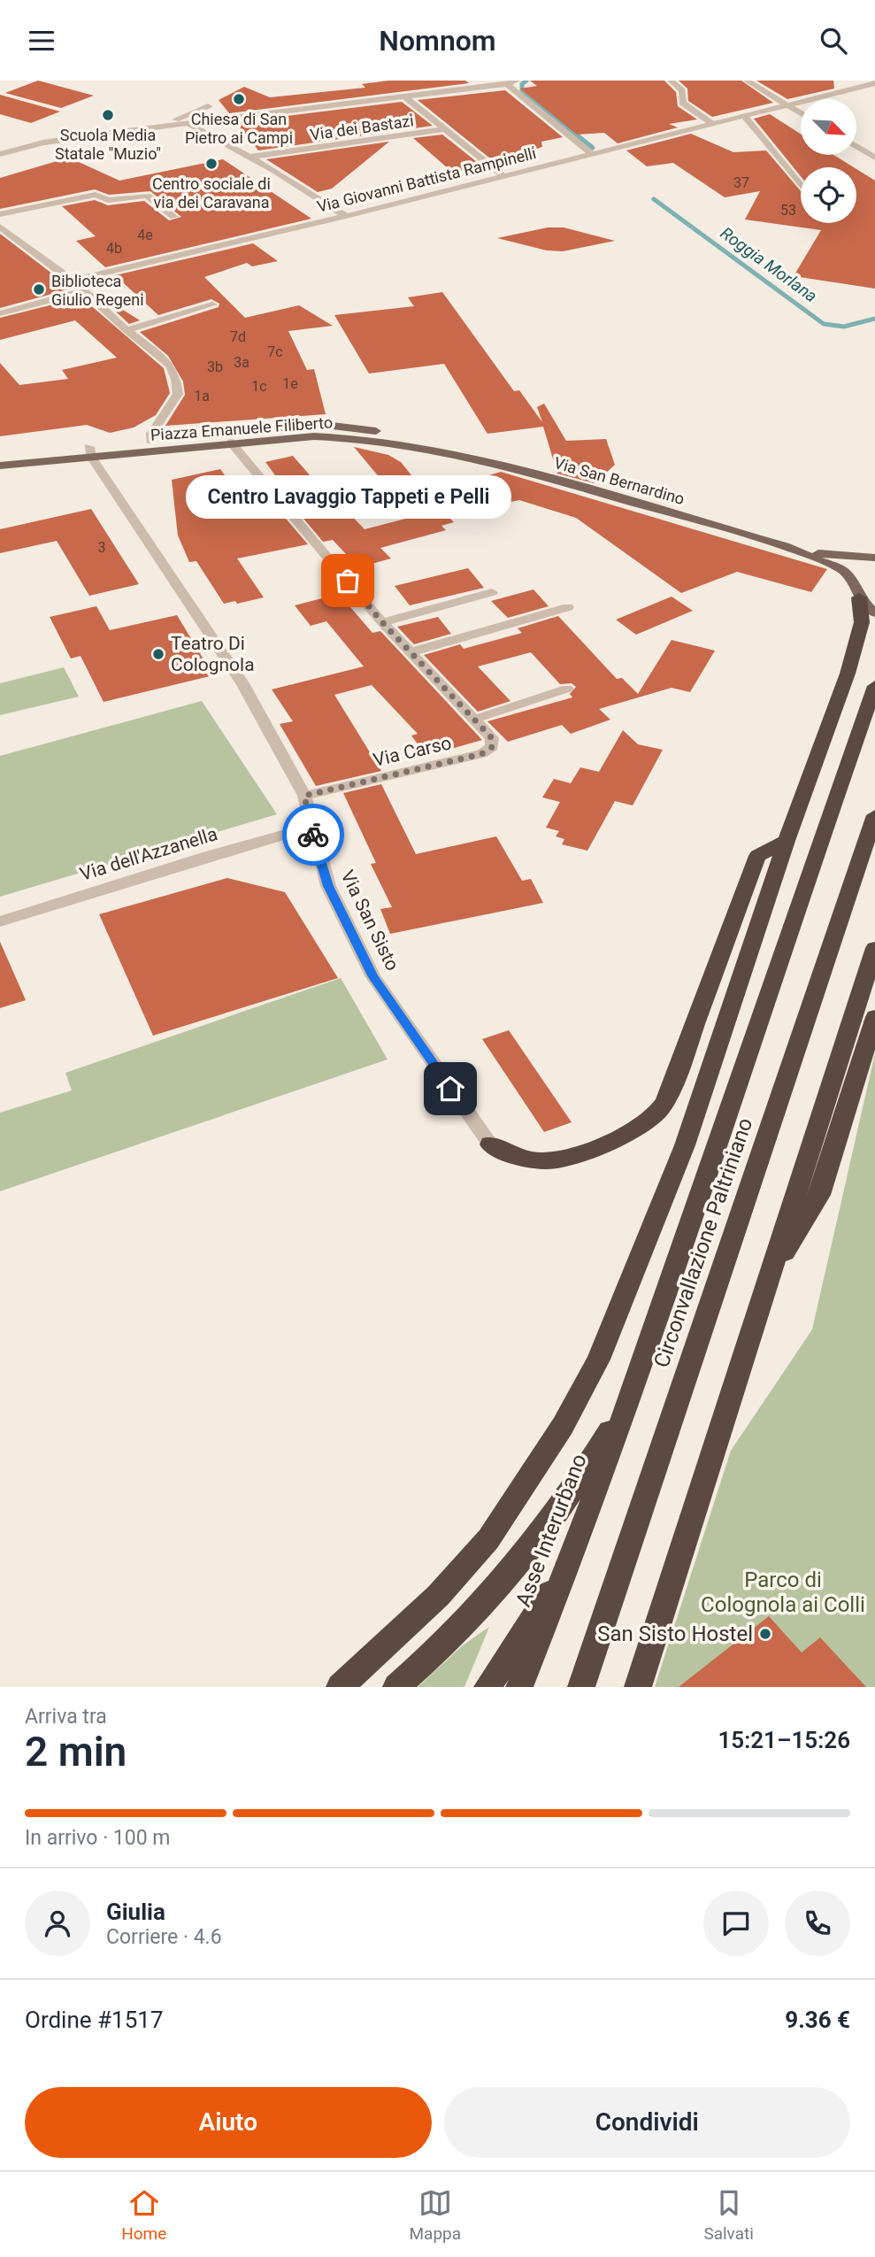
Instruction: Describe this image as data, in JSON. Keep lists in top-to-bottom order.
{
  "streets": {
    "highway": ["Circonvallazione Paltriniano", "Asse Interurbano"],
    "main road": ["Piazza Emanuele Filiberto", "Via San Bernardino"],
    "street": [
      "Via dei Bastazi",
      "Via Giovanni Battista Rampinelli",
      "Via Carso",
      "Via dell'Azzanella",
      "Via San Sisto"
    ]
  },
  "crossings": [
    ["Via dei Bastazi", "Via Giovanni Battista Rampinelli"],
    ["Piazza Emanuele Filiberto", "Via San Bernardino"],
    ["Piazza Emanuele Filiberto", "Via Carso"],
    ["Piazza Emanuele Filiberto", "Via San Sisto"],
    ["Via Carso", "Via San Sisto"],
    ["Via dell'Azzanella", "Via San Sisto"],
    ["Circonvallazione Paltriniano", "Asse Interurbano"]
  ],
  "water": ["Roggia Morlana"],
  "parks": ["Parco di Colognola ai Colli"],
  "places": [
    "Chiesa di San Pietro ai Campi",
    "Scuola Media Statale \"Muzio\"",
    "Centro sociale di via dei Caravana",
    "Biblioteca Giulio Regeni",
    "Centro Lavaggio Tappeti e Pelli",
    "Teatro Di Colognola",
    "San Sisto Hostel"
  ],
  "house_numbers": [
    "37",
    "53",
    "4e",
    "4b",
    "7d",
    "7c",
    "3a",
    "3b",
    "1e",
    "1c",
    "1a",
    "3"
  ],
  "north": "bottom right",
  "page": {
    "header": "Nomnom",
    "bubble": "Centro Lavaggio Tappeti e Pelli",
    "heading": ["2 min", "Arriva tra", "15:21–15:26"],
    "panel": [
      "Giulia",
      "Corriere · 4.6",
      "Ordine #1517",
      "9.36 €"
    ],
    "bar": "In arrivo · 100 m",
    "buttons": ["Aiuto", "Condividi"],
    "tabs": ["Home", "Mappa", "Salvati"]
  }
}
